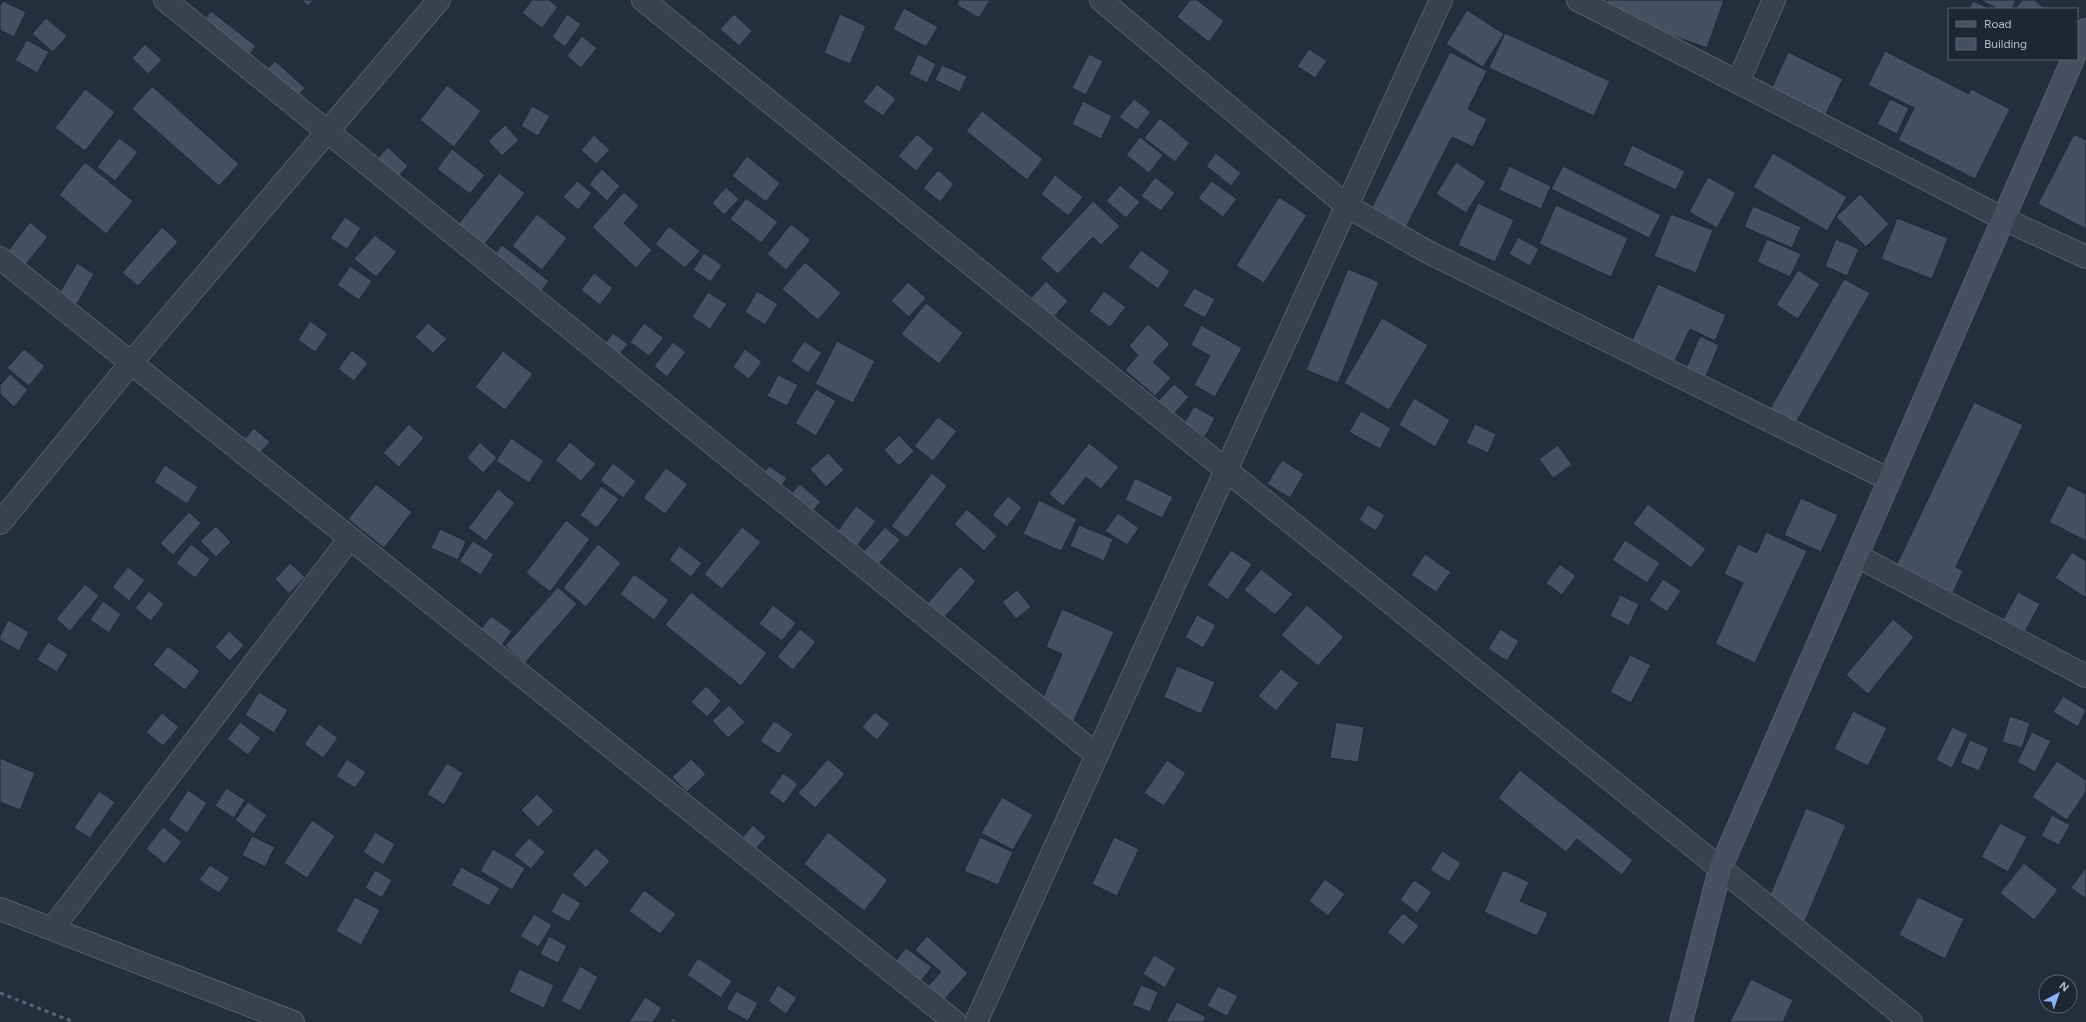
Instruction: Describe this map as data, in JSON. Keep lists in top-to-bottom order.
{
  "legend": ["Road", "Building"],
  "north": "top right"
}
